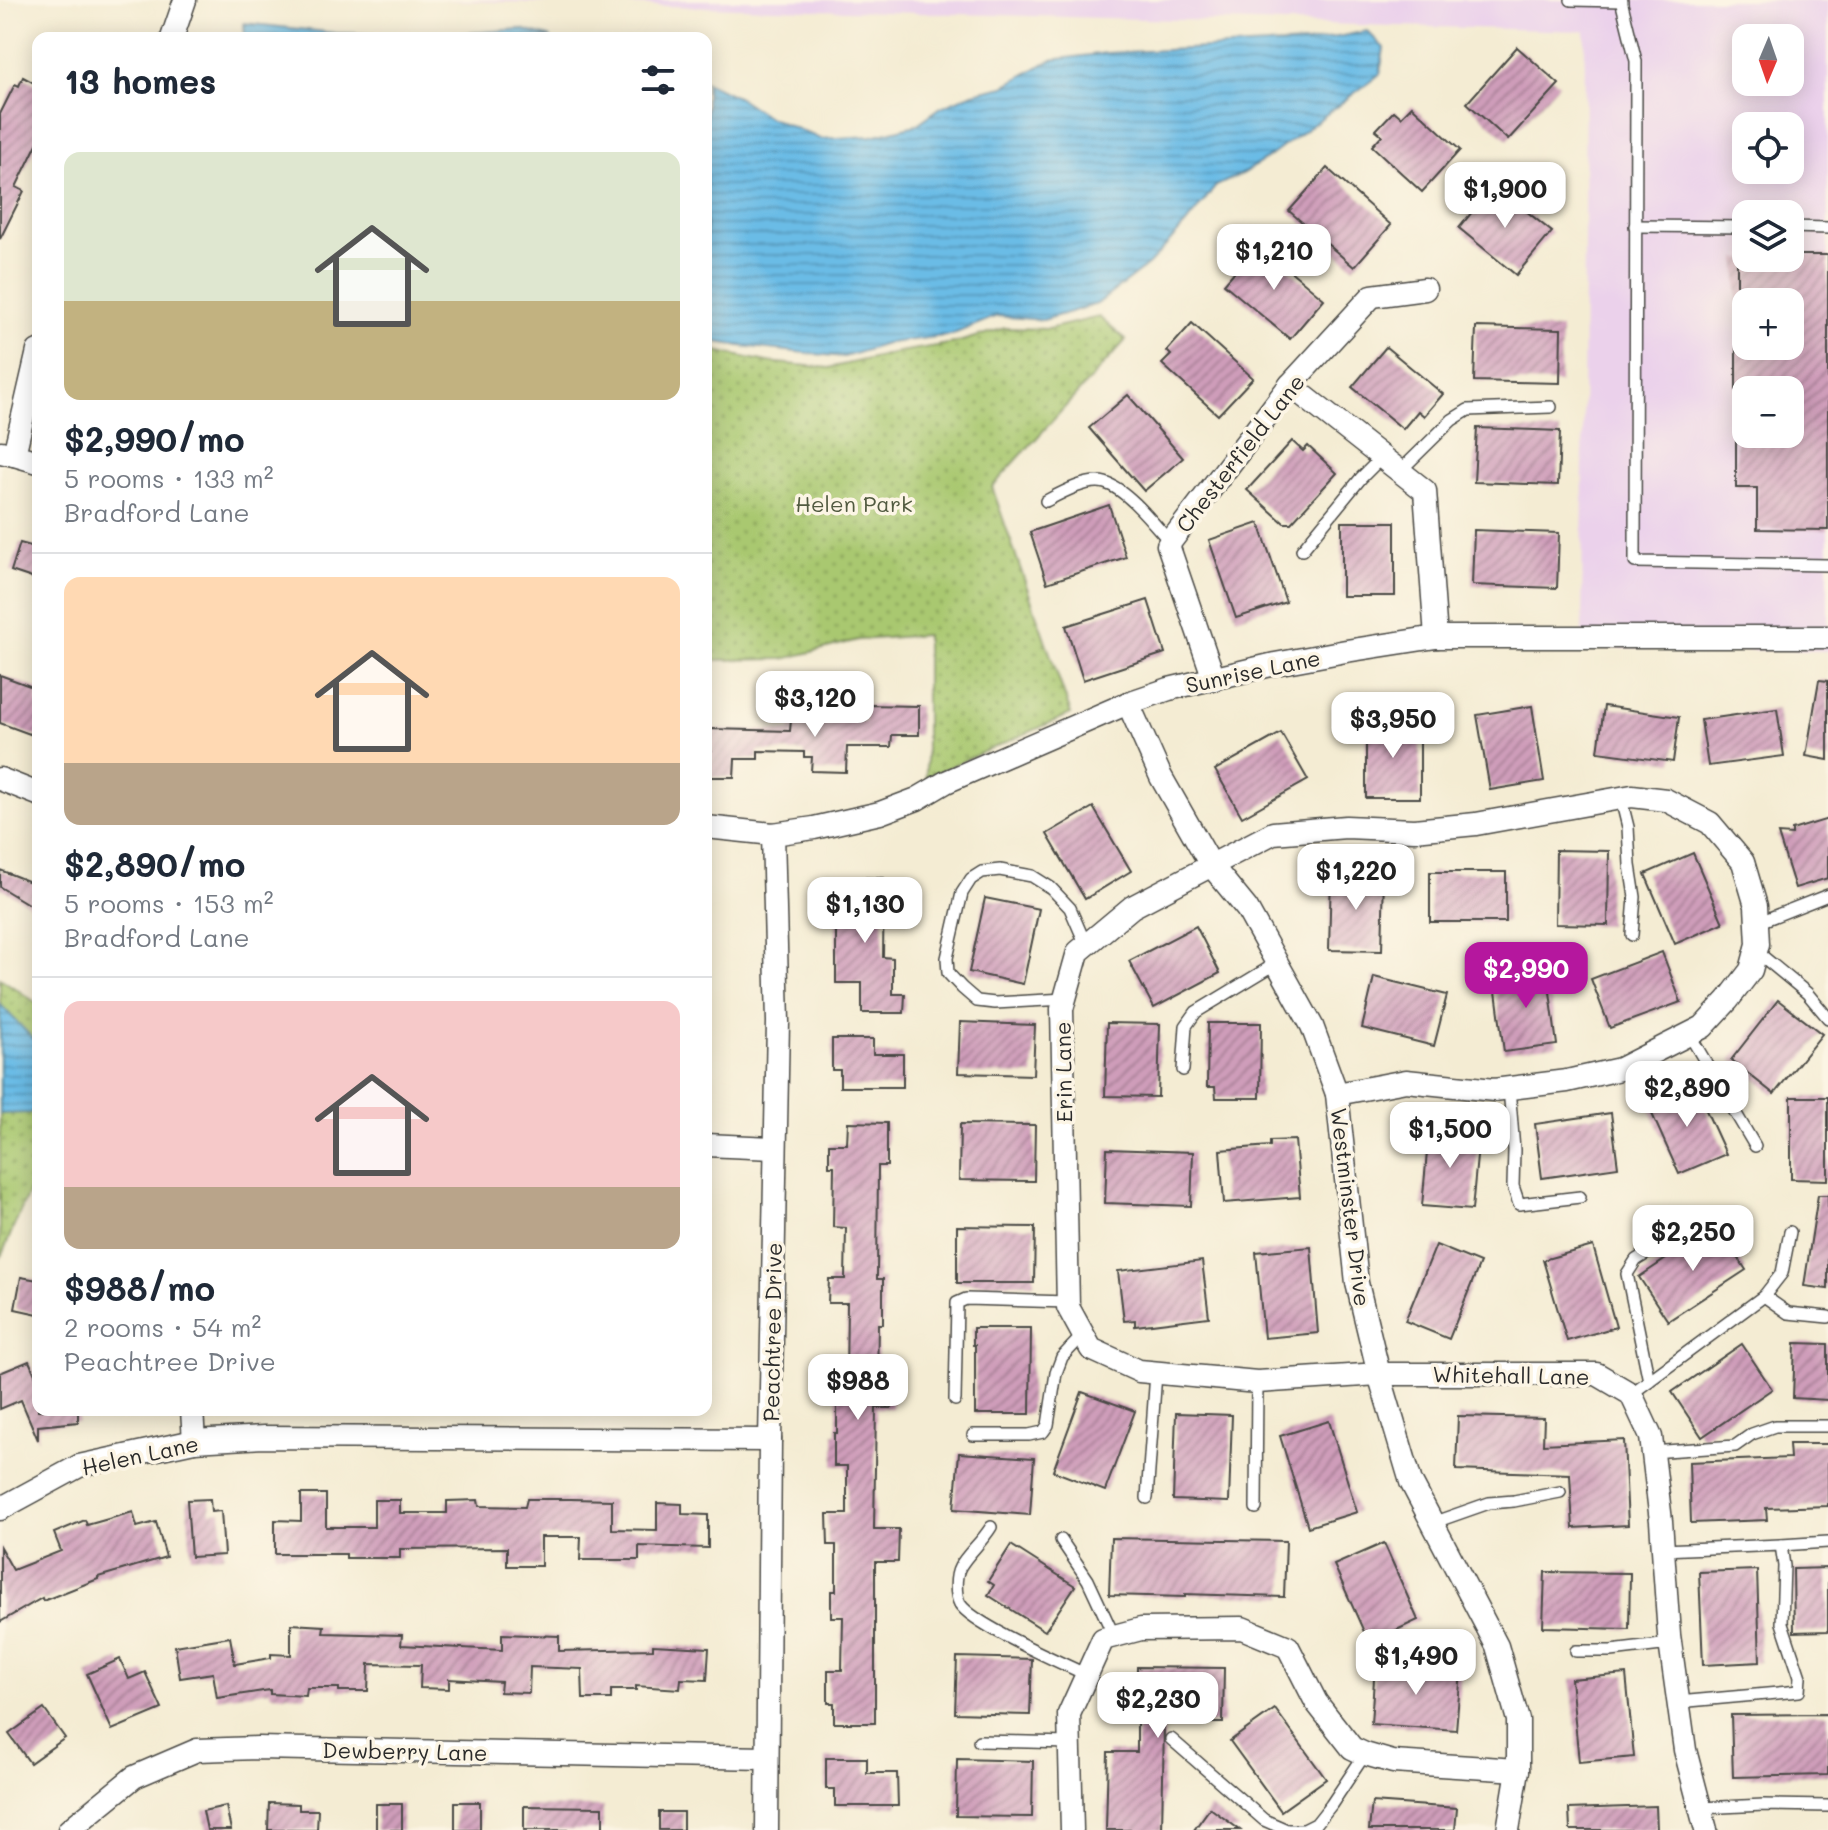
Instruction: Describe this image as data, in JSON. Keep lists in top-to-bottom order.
{
  "streets": {
    "street": [
      "Chesterfield Lane",
      "Sunrise Lane",
      "Erin Lane",
      "Westminster Drive",
      "Peachtree Drive",
      "Whitehall Lane",
      "Helen Lane",
      "Dewberry Lane"
    ]
  },
  "crossings": [
    ["Chesterfield Lane", "Sunrise Lane"],
    ["Sunrise Lane", "Westminster Drive"],
    ["Sunrise Lane", "Peachtree Drive"],
    ["Erin Lane", "Westminster Drive"],
    ["Erin Lane", "Whitehall Lane"],
    ["Westminster Drive", "Whitehall Lane"],
    ["Peachtree Drive", "Helen Lane"],
    ["Peachtree Drive", "Dewberry Lane"]
  ],
  "parks": ["Helen Park"],
  "north": "bottom",
  "page": {
    "map_buttons": ["+", "−"],
    "heading": "13 homes",
    "list": [
      {
        "name": "$2,990/mo",
        "note": "5 rooms · 133 m² · Bradford Lane"
      },
      {
        "name": "$2,890/mo",
        "note": "5 rooms · 153 m² · Bradford Lane"
      },
      {
        "name": "$988/mo",
        "note": "2 rooms · 54 m² · Peachtree Drive"
      }
    ],
    "price": [
      "$1,900",
      "$1,210",
      "$3,120",
      "$3,950",
      "$1,220",
      "$1,130",
      "$2,990",
      "$2,890",
      "$1,500",
      "$2,250",
      "$988",
      "$1,490",
      "$2,230"
    ]
  }
}
